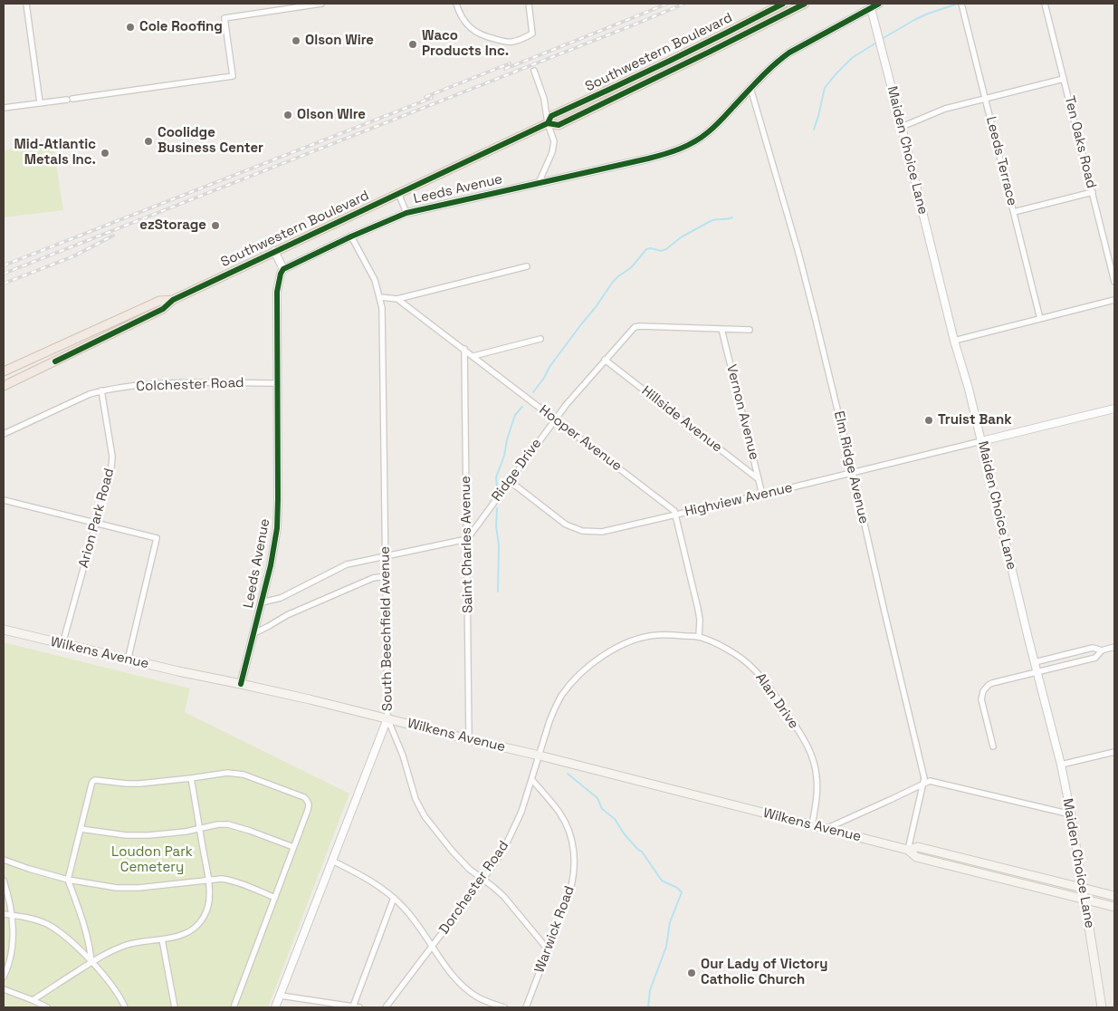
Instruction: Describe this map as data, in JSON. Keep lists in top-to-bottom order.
{
  "streets": {
    "main road": ["Southwestern Boulevard", "Maiden Choice Lane", "Wilkens Avenue"],
    "street": [
      "Ten Oaks Road",
      "Leeds Terrace",
      "Leeds Avenue",
      "Colchester Road",
      "Vernon Avenue",
      "Hillside Avenue",
      "Hooper Avenue",
      "Elm Ridge Avenue",
      "Ridge Drive",
      "Highview Avenue",
      "Arion Park Road",
      "Saint Charles Avenue",
      "South Beechfield Avenue",
      "Alan Drive",
      "Dorchester Road",
      "Warwick Road"
    ]
  },
  "crossings": [
    ["Southwestern Boulevard", "Leeds Avenue"],
    ["Maiden Choice Lane", "Leeds Avenue"],
    ["Maiden Choice Lane", "Highview Avenue"],
    ["Maiden Choice Lane", "Wilkens Avenue"],
    ["Leeds Avenue", "Colchester Road"],
    ["Leeds Avenue", "Elm Ridge Avenue"],
    ["Leeds Avenue", "South Beechfield Avenue"],
    ["Leeds Avenue", "Wilkens Avenue"],
    ["Colchester Road", "Arion Park Road"],
    ["Vernon Avenue", "Hillside Avenue"],
    ["Vernon Avenue", "Ridge Drive"],
    ["Vernon Avenue", "Highview Avenue"],
    ["Hillside Avenue", "Ridge Drive"],
    ["Hooper Avenue", "Ridge Drive"],
    ["Hooper Avenue", "Highview Avenue"],
    ["Hooper Avenue", "Saint Charles Avenue"],
    ["Elm Ridge Avenue", "Highview Avenue"],
    ["Elm Ridge Avenue", "Wilkens Avenue"],
    ["Ridge Drive", "Highview Avenue"],
    ["Ridge Drive", "Saint Charles Avenue"],
    ["Arion Park Road", "Wilkens Avenue"],
    ["Saint Charles Avenue", "Wilkens Avenue"],
    ["South Beechfield Avenue", "Wilkens Avenue"],
    ["Wilkens Avenue", "Alan Drive"],
    ["Wilkens Avenue", "Dorchester Road"],
    ["Alan Drive", "Dorchester Road"],
    ["Dorchester Road", "Warwick Road"]
  ],
  "parks": ["Loudon Park Cemetery"],
  "places": [
    "Cole Roofing",
    "Olson Wire",
    "Waco Products Inc.",
    "Olson WIre",
    "Coolidge Business Center",
    "Mid-Atlantic Metals Inc.",
    "ezStorage",
    "Truist Bank",
    "Our Lady of Victory Catholic Church"
  ]
}
